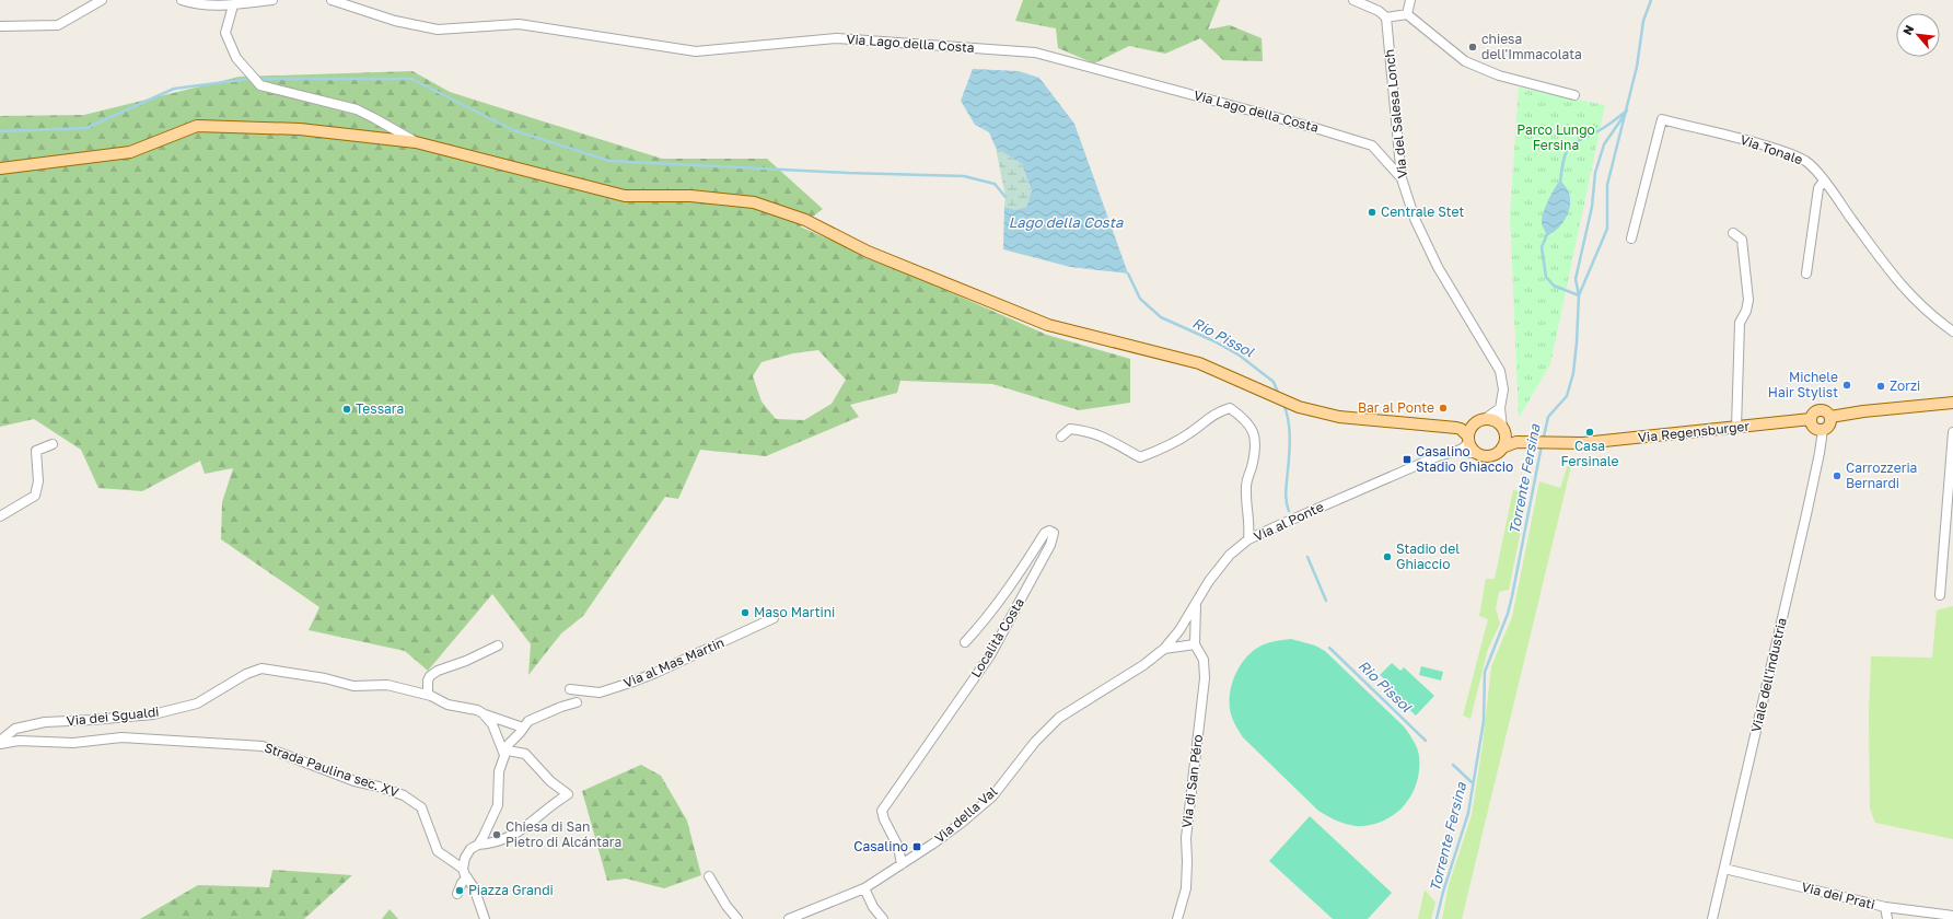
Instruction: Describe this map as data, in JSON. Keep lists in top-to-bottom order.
{
  "streets": {
    "main road": ["Via Regensburger"],
    "street": [
      "Via Lago della Costa",
      "Via del Salesa Lonch",
      "Via Tonale",
      "Via al Ponte",
      "Località Costa",
      "Via al Mas Martin",
      "Viale dell'industria",
      "Via dei Sgualdi",
      "Strada Paulina sec. XV",
      "Via di San Péro",
      "Via della Val",
      "Via dei Prati"
    ]
  },
  "crossings": [
    ["Via Lago della Costa", "Via del Salesa Lonch"],
    ["Via del Salesa Lonch", "Via al Ponte"],
    ["Via Regensburger", "Viale dell'industria"],
    ["Via al Ponte", "Via della Val"],
    ["Località Costa", "Via della Val"],
    ["Viale dell'industria", "Via dei Prati"]
  ],
  "water": ["Lago della Costa", "Rio Pissol", "Torrente Fersina"],
  "parks": ["Parco Lungo Fersina"],
  "places": {
    "other": [
      "chiesa dell'Immacolata",
      "Centrale Stet",
      "Michele Hair Stylist",
      "Zorzi",
      "Bar al Ponte",
      "Tessara",
      "Casa Fersinale",
      "Carrozzeria Bernardi",
      "Stadio del Ghiaccio",
      "Maso Martini",
      "Chiesa di San Pietro di Alcántara",
      "Piazza Grandi"
    ],
    "transit": ["Casalino Stadio Ghiaccio", "Casalino"]
  },
  "north": "top left"
}
